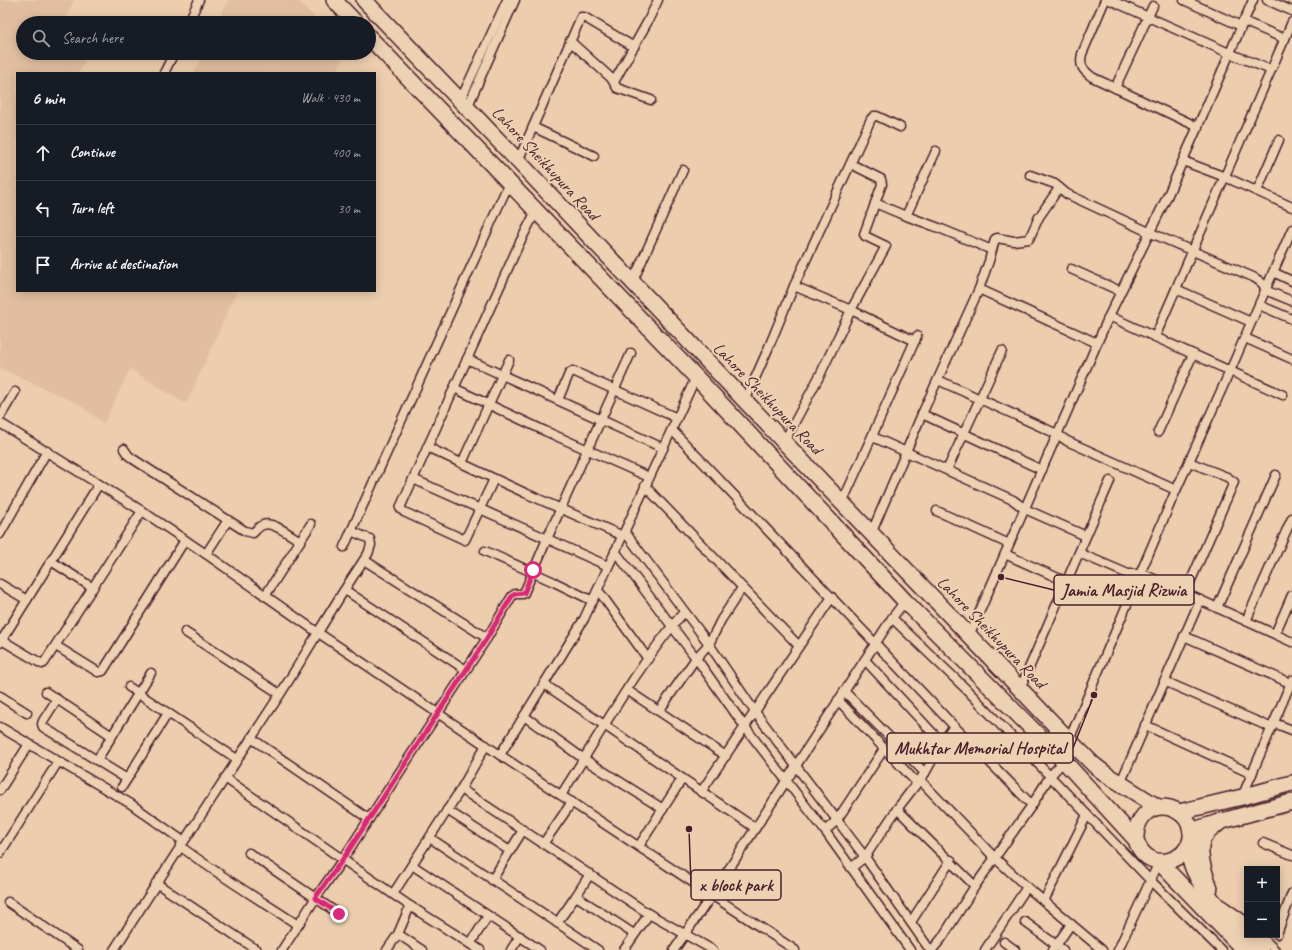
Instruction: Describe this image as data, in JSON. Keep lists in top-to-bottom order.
{
  "streets": {
    "highway": ["Lahore Sheikhupura Road"]
  },
  "places": ["Jamia Masjid Rizwia", "Mukhtar Memorial Hospital", "x block park"],
  "page": {
    "search": "Search here",
    "heading": ["6 min", "Walk · 430 m"],
    "list": [
      ["Continue", "400 m"],
      ["Turn left", "30 m"],
      "Arrive at destination"
    ],
    "map_buttons": ["+", "−"]
  }
}
